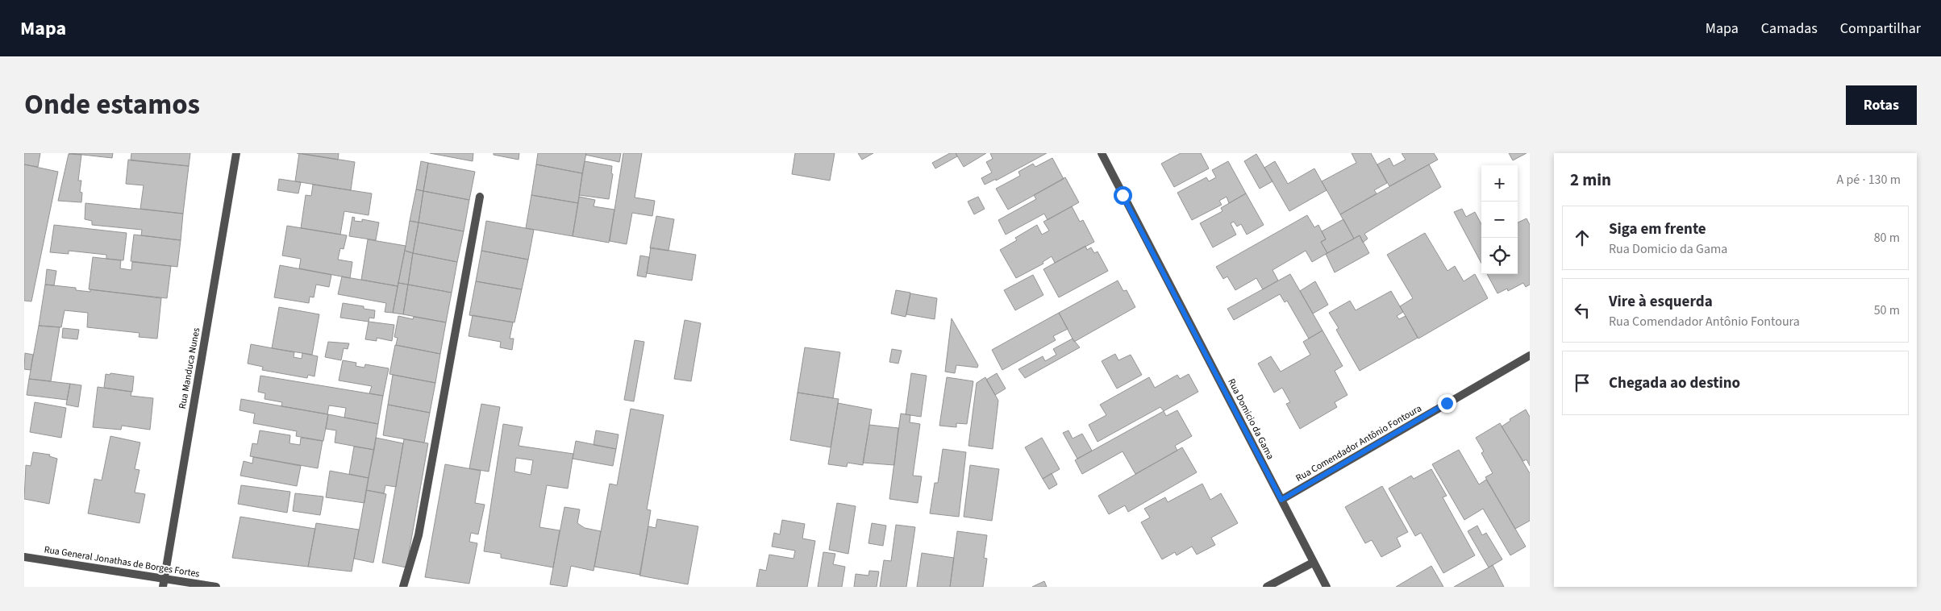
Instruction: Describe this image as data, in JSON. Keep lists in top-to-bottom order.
{
  "streets": {
    "street": [
      "Rua Manduca Nunes",
      "Rua Domicio da Gama",
      "Rua Comendador Antônio Fontoura",
      "Rua General Jonathas de Borges Fortes"
    ]
  },
  "crossings": [
    ["Rua Manduca Nunes", "Rua General Jonathas de Borges Fortes"],
    ["Rua Domicio da Gama", "Rua Comendador Antônio Fontoura"]
  ],
  "page": {
    "header": "Mapa",
    "nav": ["Mapa", "Camadas", "Compartilhar"],
    "title": "Onde estamos",
    "buttons": "Rotas",
    "heading": ["2 min", "A pé · 130 m"],
    "map_buttons": ["+", "−"],
    "list": [
      ["Siga em frente", "Rua Domicio da Gama", "80 m"],
      ["Vire à esquerda", "Rua Comendador Antônio Fontoura", "50 m"],
      "Chegada ao destino"
    ]
  }
}
